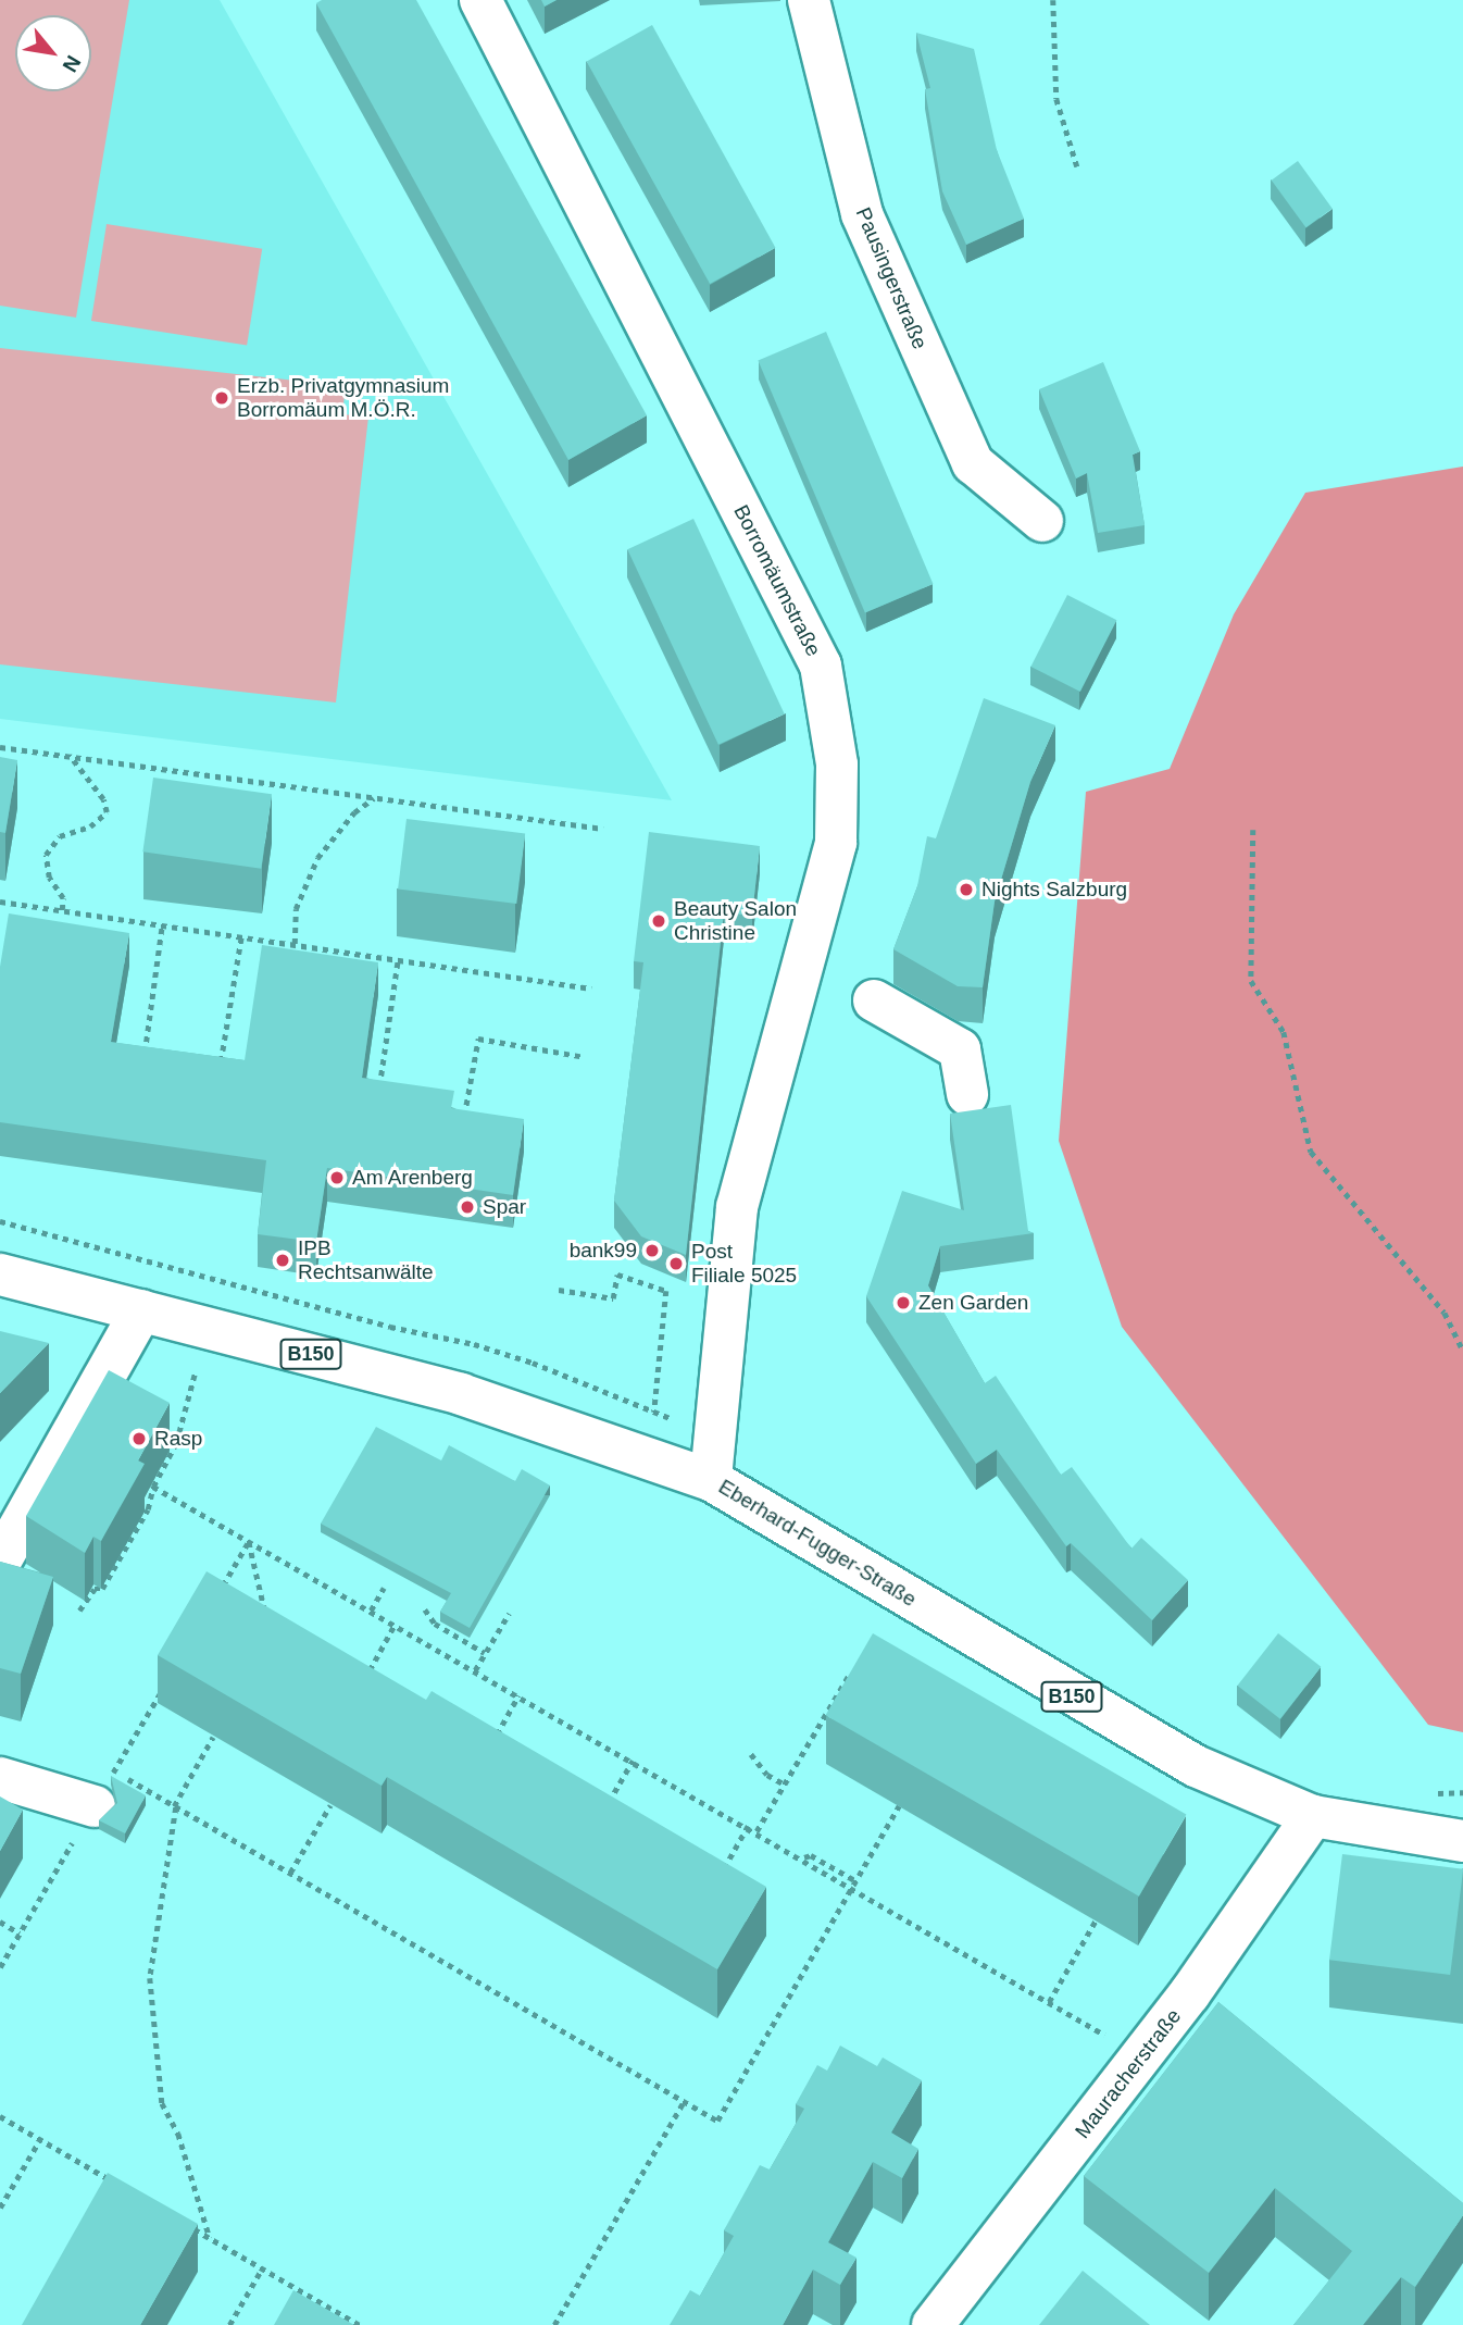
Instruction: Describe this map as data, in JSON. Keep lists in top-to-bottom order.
{
  "streets": {
    "street": [
      "Pausingerstraße",
      "Borromäumstraße",
      "B150",
      "Eberhard-Fugger-Straße",
      "Mauracherstraße"
    ]
  },
  "crossings": [
    ["Borromäumstraße", "Eberhard-Fugger-Straße"],
    ["Eberhard-Fugger-Straße", "Mauracherstraße"]
  ],
  "places": [
    "Erzb. Privatgymnasium Borromäum M.Ö.R.",
    "Nights Salzburg",
    "Beauty Salon Christine",
    "Am Arenberg",
    "Spar",
    "bank99",
    "IPB Rechtsanwälte",
    "Post Filiale 5025",
    "Zen Garden",
    "Rasp"
  ],
  "north": "bottom right"
}
